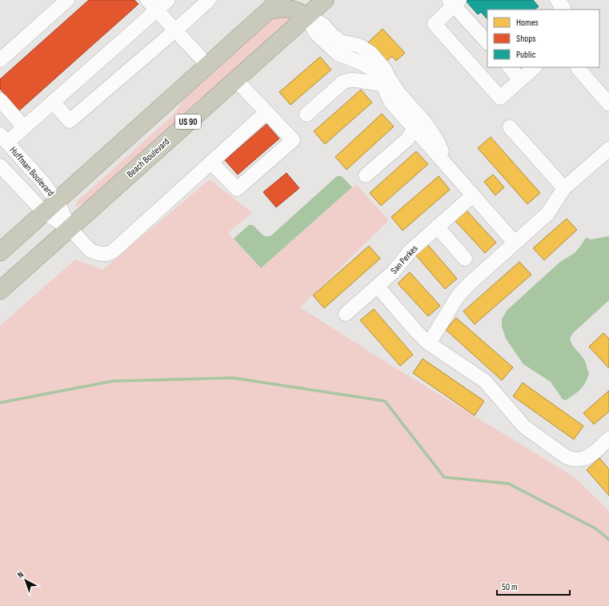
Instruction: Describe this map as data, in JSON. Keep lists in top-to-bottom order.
{
  "streets": {
    "highway": ["US 90", "Beach Boulevard"],
    "street": ["Huffman Boulevard", "San Perkes"]
  },
  "crossings": [
    ["Beach Boulevard", "Huffman Boulevard"]
  ],
  "legend": ["Homes", "Shops", "Public"],
  "scale_bar": "50 m",
  "north": "top left"
}
